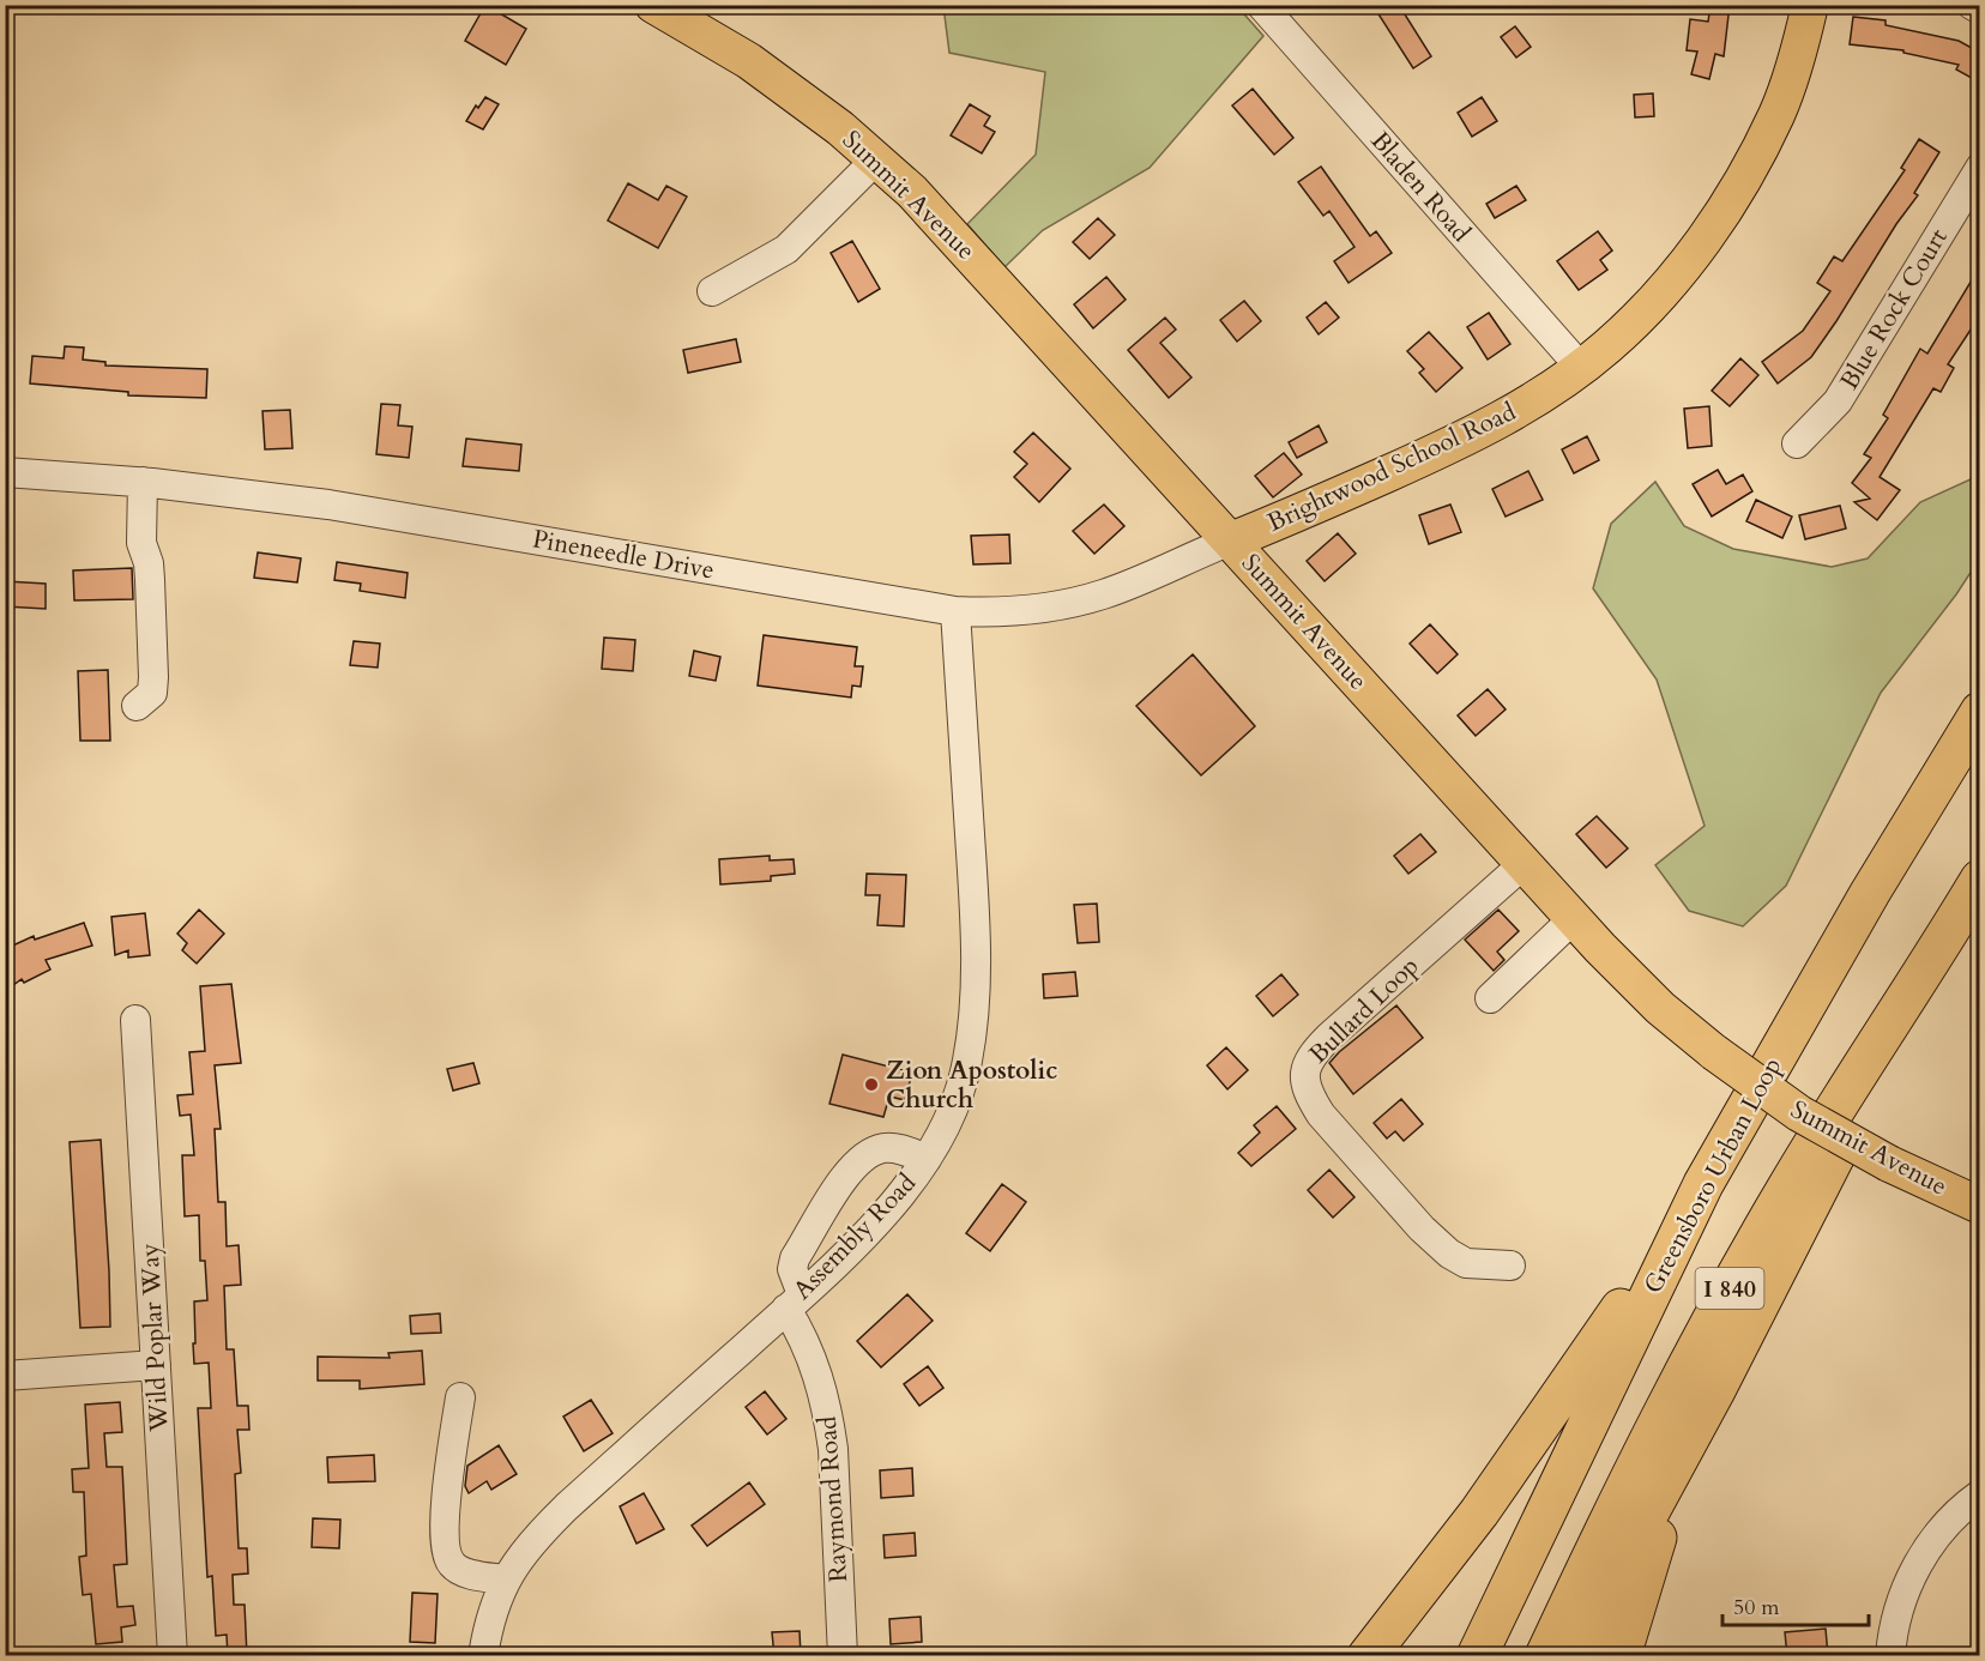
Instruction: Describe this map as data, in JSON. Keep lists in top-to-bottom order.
{
  "streets": {
    "highway": ["Greensboro Urban Loop", "I 840"],
    "main road": ["Summit Avenue", "Brightwood School Road"],
    "street": [
      "Bladen Road",
      "Blue Rock Court",
      "Pineneedle Drive",
      "Bullard Loop",
      "Assembly Road",
      "Wild Poplar Way",
      "Raymond Road"
    ]
  },
  "crossings": [
    ["Bladen Road", "Brightwood School Road"],
    ["Summit Avenue", "Brightwood School Road"],
    ["Summit Avenue", "Pineneedle Drive"],
    ["Summit Avenue", "Bullard Loop"],
    ["Brightwood School Road", "Pineneedle Drive"],
    ["Pineneedle Drive", "Assembly Road"],
    ["Assembly Road", "Raymond Road"]
  ],
  "places": ["Zion Apostolic Church"],
  "scale_bar": "50 m"
}
